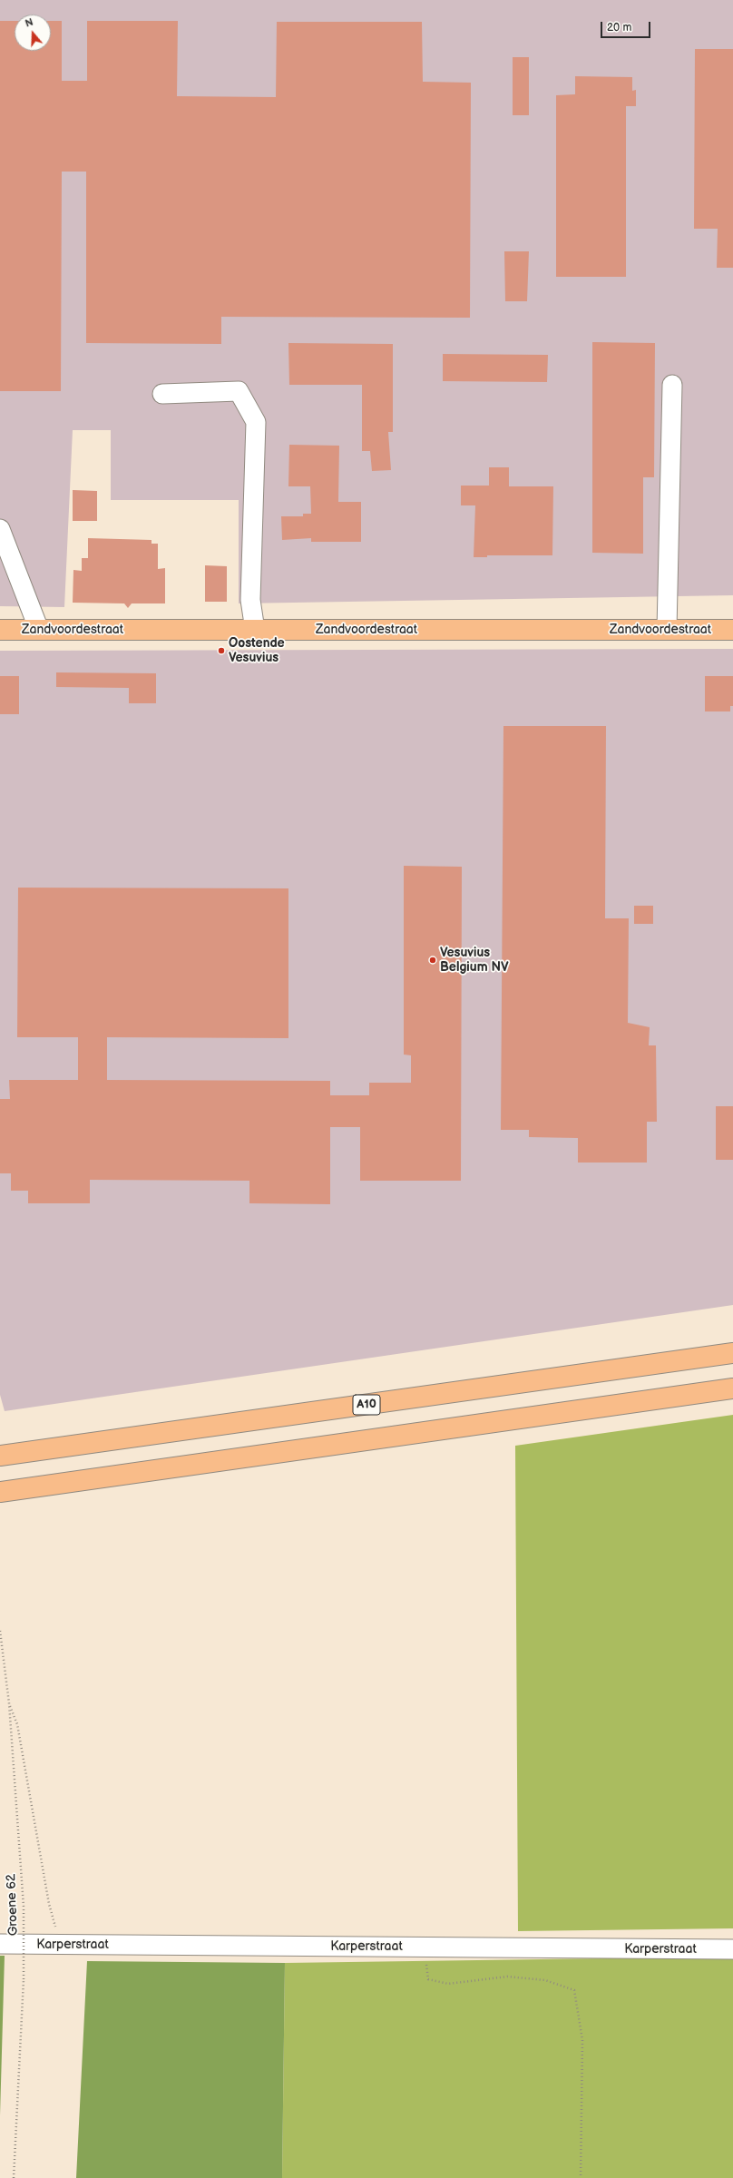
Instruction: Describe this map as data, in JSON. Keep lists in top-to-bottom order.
{
  "streets": {
    "main road": ["Zandvoordestraat", "A10"],
    "street": ["Karperstraat"],
    "path": ["Groene 62"]
  },
  "places": ["Oostende Vesuvius", "Vesuvius Belgium NV"],
  "scale_bar": "20 m",
  "north": "top"
}
